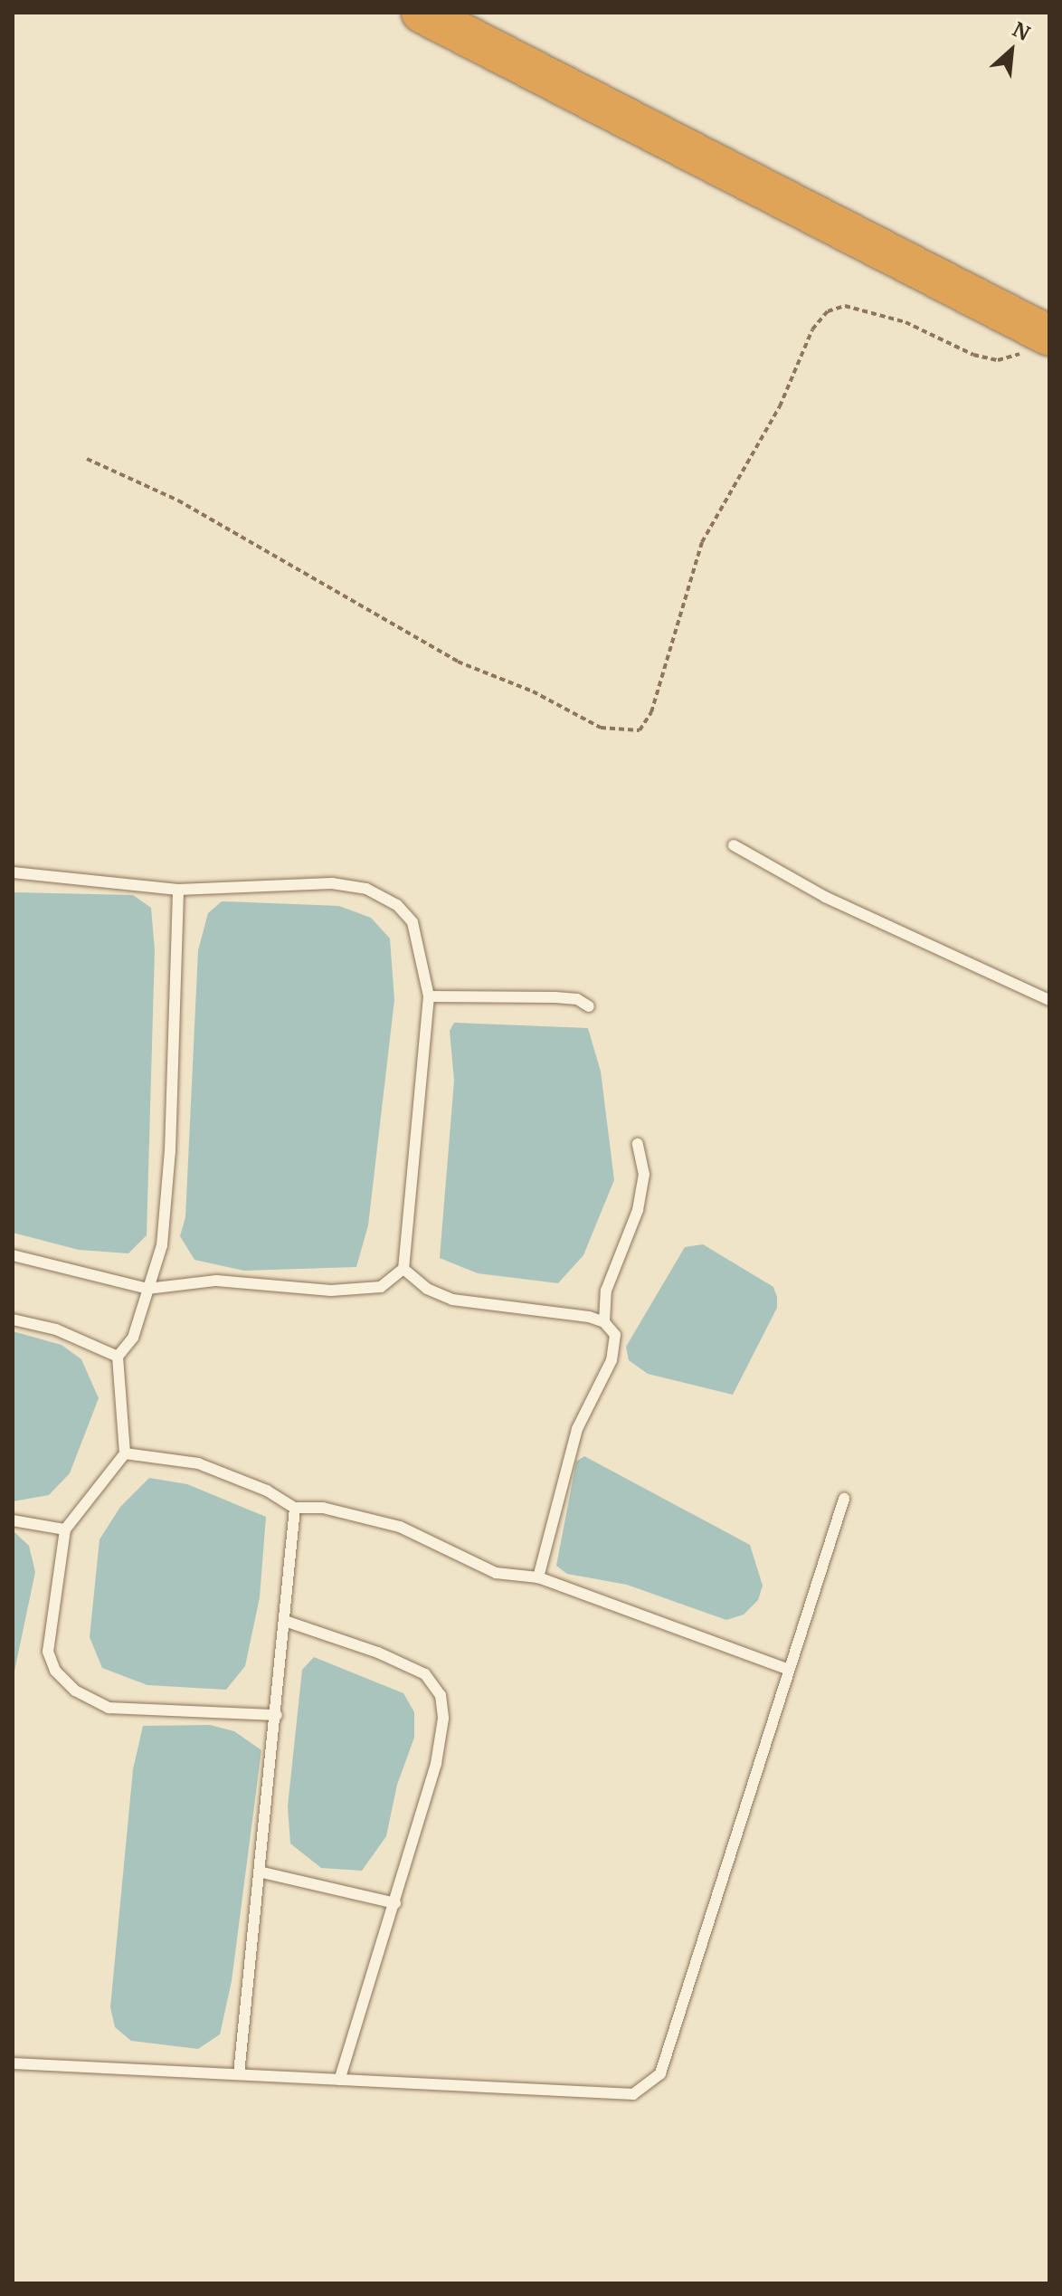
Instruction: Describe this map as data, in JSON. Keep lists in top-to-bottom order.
{
  "north": "top right"
}
